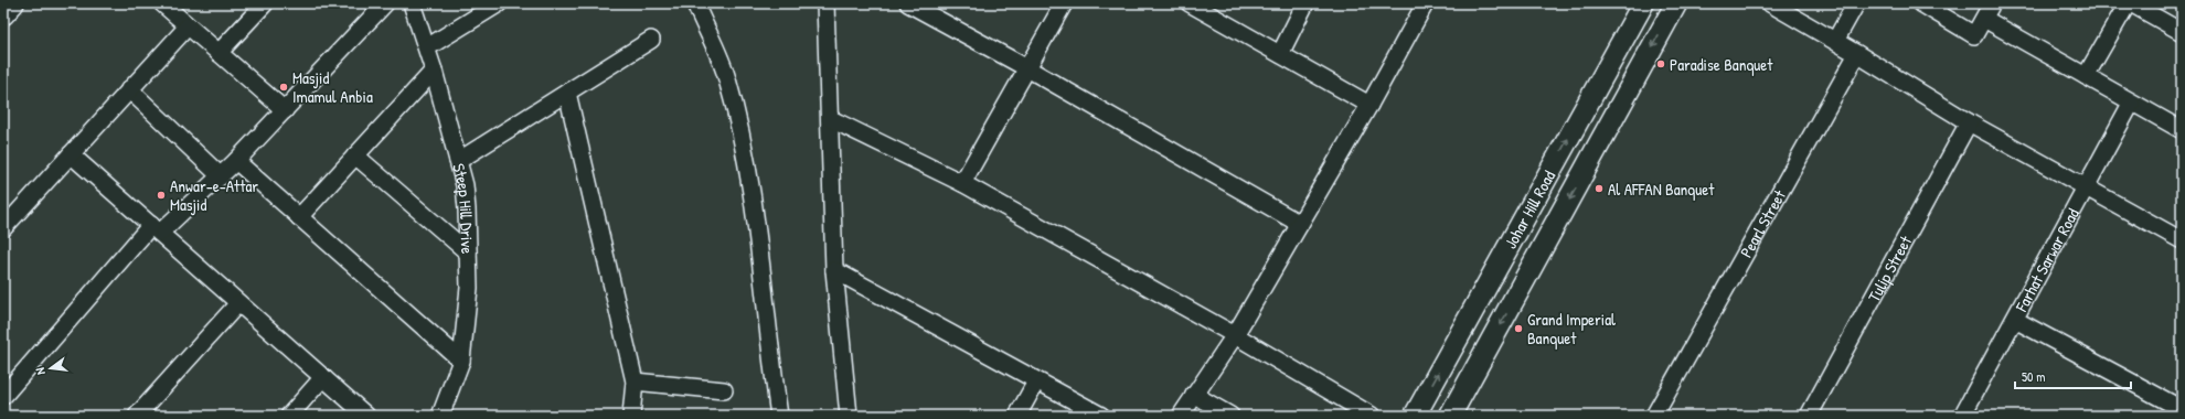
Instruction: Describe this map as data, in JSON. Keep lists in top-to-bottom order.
{
  "streets": {
    "street": [
      "Steep Hill Drive",
      "Johar Hill Road",
      "Pearl Street",
      "Farhat Sarwar Road",
      "Tulip Street"
    ]
  },
  "places": [
    "Paradise Banquet",
    "Masjid Imamul Anbia",
    "Al AFFAN Banquet",
    "Anwar-e-Attar Masjid",
    "Grand Imperial Banquet"
  ],
  "scale_bar": "50 m",
  "north": "left"
}
